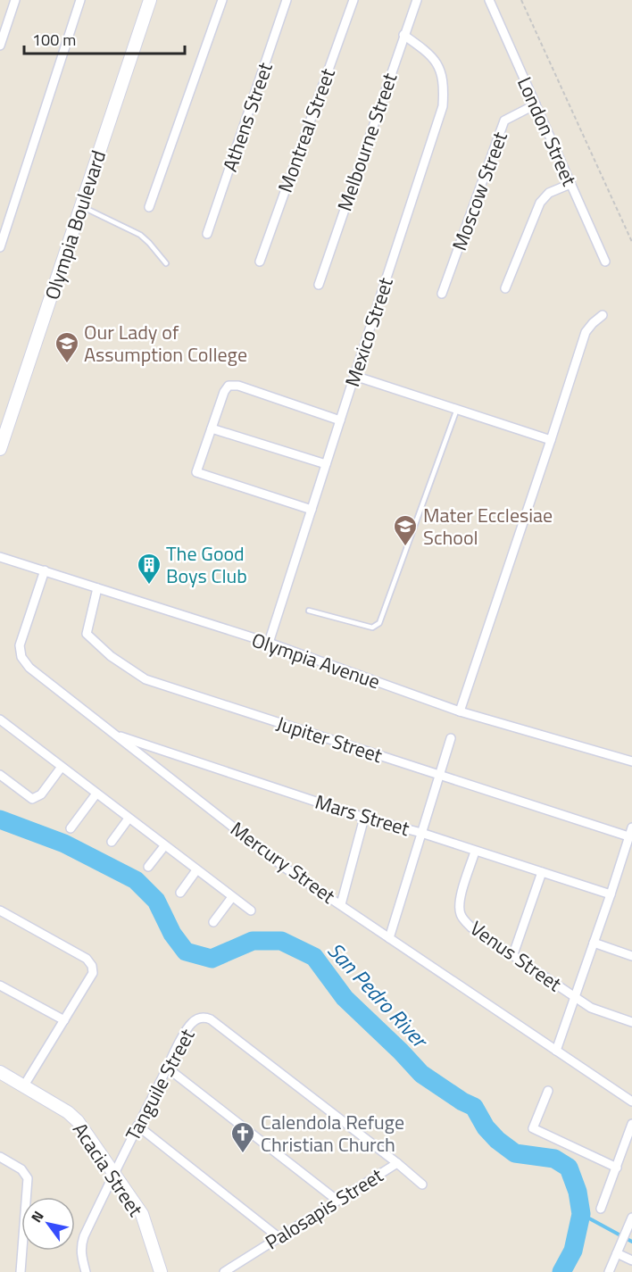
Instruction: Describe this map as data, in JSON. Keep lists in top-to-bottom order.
{
  "streets": {
    "main road": ["Olympia Boulevard", "Acacia Street"],
    "street": [
      "Athens Street",
      "Montreal Street",
      "London Street",
      "Melbourne Street",
      "Moscow Street",
      "Mexico Street",
      "Olympia Avenue",
      "Jupiter Street",
      "Mars Street",
      "Mercury Street",
      "Venus Street",
      "Tanguile Street",
      "Palosapis Street"
    ]
  },
  "crossings": [
    ["London Street", "Moscow Street"],
    ["Melbourne Street", "Mexico Street"],
    ["Mexico Street", "Olympia Avenue"],
    ["Olympia Avenue", "Jupiter Street"],
    ["Olympia Avenue", "Mercury Street"],
    ["Mars Street", "Mercury Street"],
    ["Mars Street", "Venus Street"],
    ["Tanguile Street", "Acacia Street"],
    ["Tanguile Street", "Palosapis Street"]
  ],
  "water": ["San Pedro River"],
  "places": {
    "school or university": ["Our Lady of Assumption College", "Mater Ecclesiae School"],
    "building": ["The Good Boys Club"],
    "church": ["Calendola Refuge Christian Church"]
  },
  "scale_bar": "100 m",
  "north": "top left"
}
